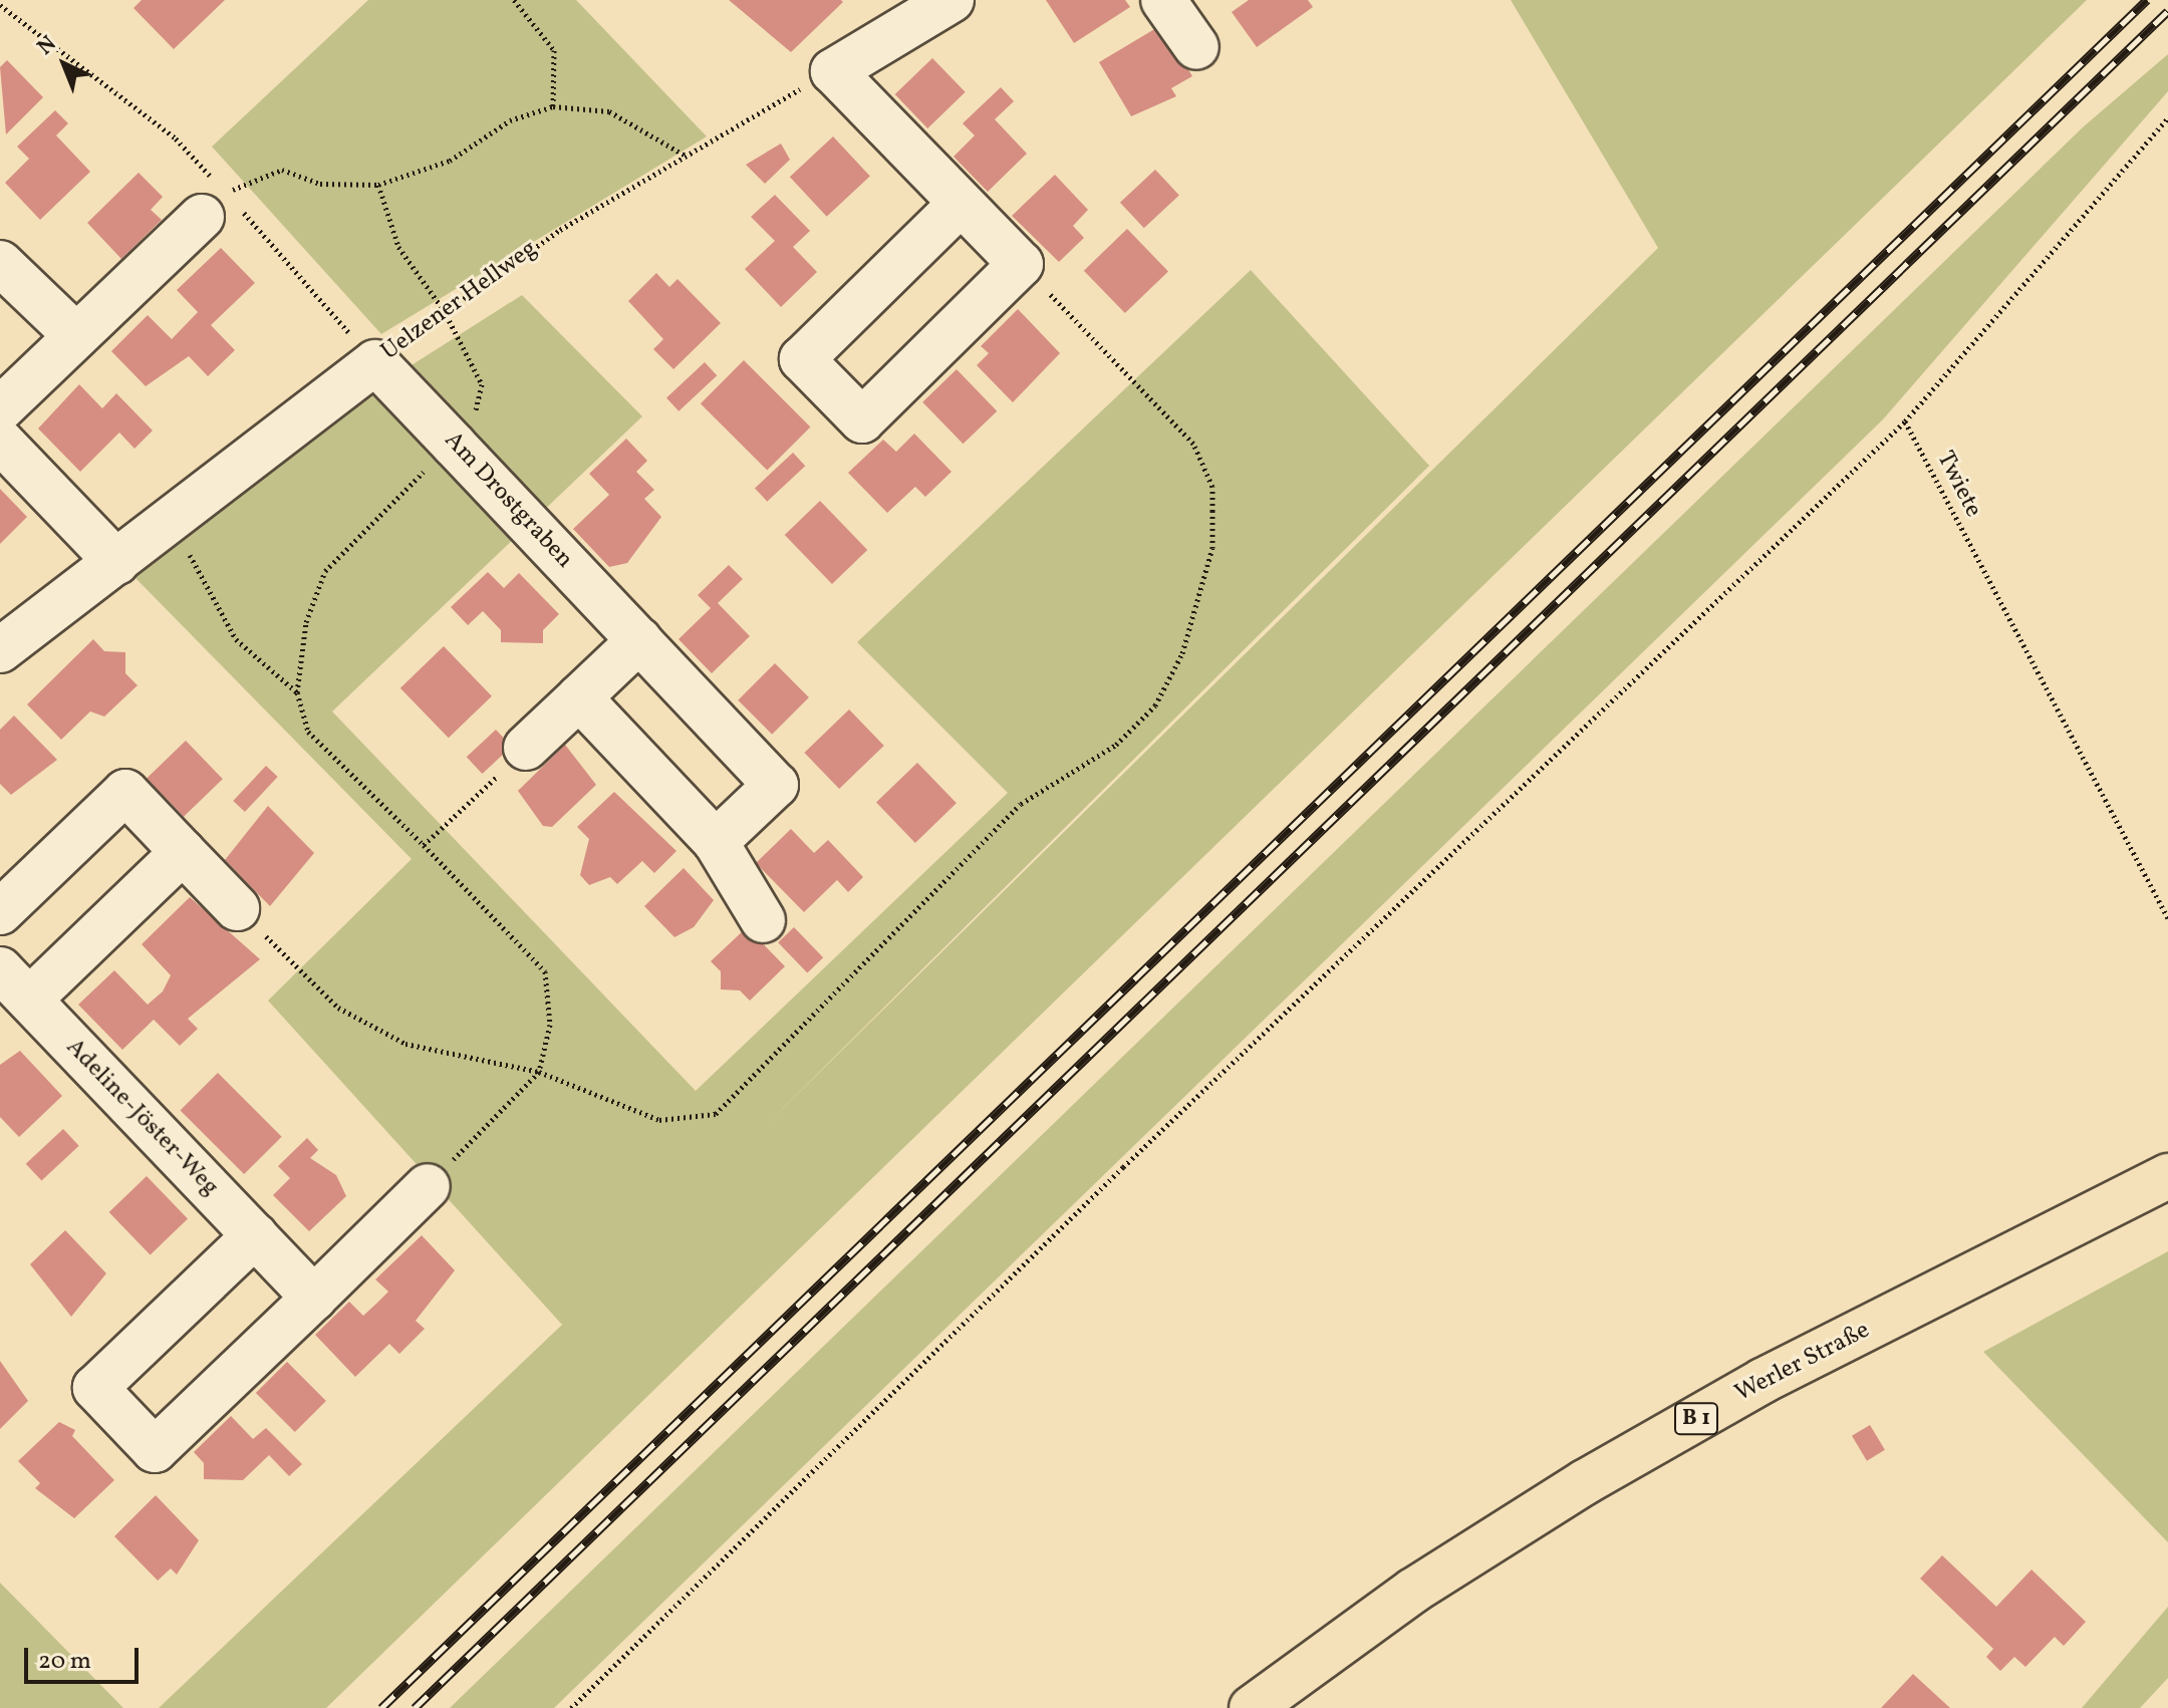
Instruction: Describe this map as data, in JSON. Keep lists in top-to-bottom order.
{
  "streets": {
    "main road": ["Werler Straße", "B 1"],
    "street": ["Uelzener Hellweg", "Am Drostgraben", "Adeline-Jöster-Weg"],
    "path": ["Twiete"]
  },
  "crossings": [
    ["Uelzener Hellweg", "Am Drostgraben"]
  ],
  "scale_bar": "20 m",
  "north": "top left"
}
